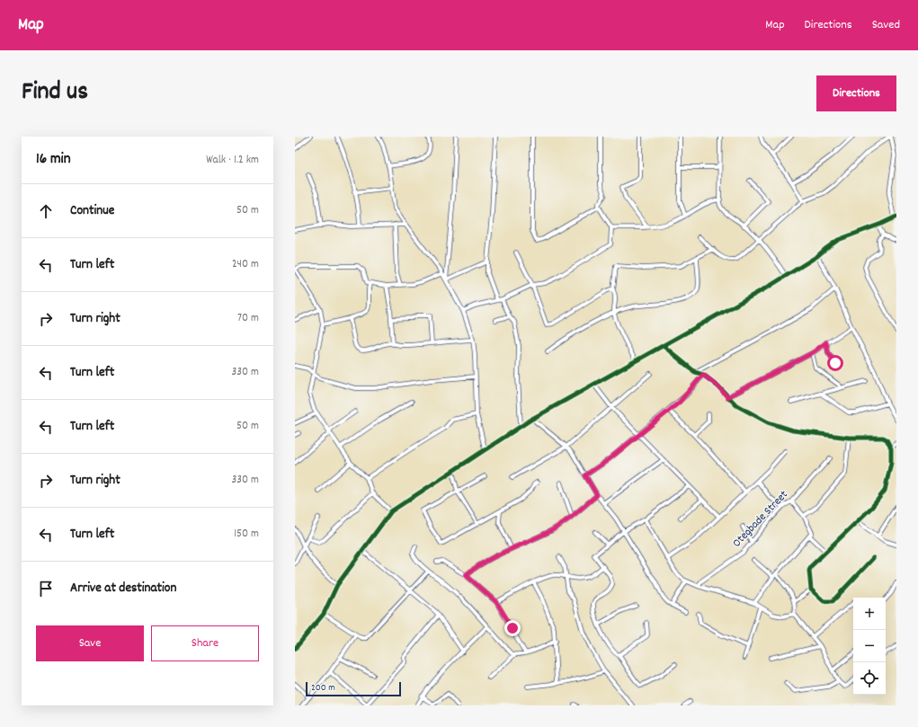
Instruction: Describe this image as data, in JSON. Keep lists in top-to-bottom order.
{
  "streets": {
    "street": ["Otegbade Street"]
  },
  "scale_bar": "200 m",
  "page": {
    "header": "Map",
    "nav": ["Map", "Directions", "Saved"],
    "title": "Find us",
    "buttons": [
      "Directions",
      ["Save", "Share"]
    ],
    "heading": ["16 min", "Walk · 1.2 km"],
    "list": [
      ["Continue", "50 m"],
      ["Turn left", "240 m"],
      ["Turn right", "70 m"],
      ["Turn left", "330 m"],
      ["Turn left", "50 m"],
      ["Turn right", "330 m"],
      ["Turn left", "150 m"],
      "Arrive at destination"
    ],
    "map_buttons": ["+", "−"],
    "scale": "200 m"
  }
}
